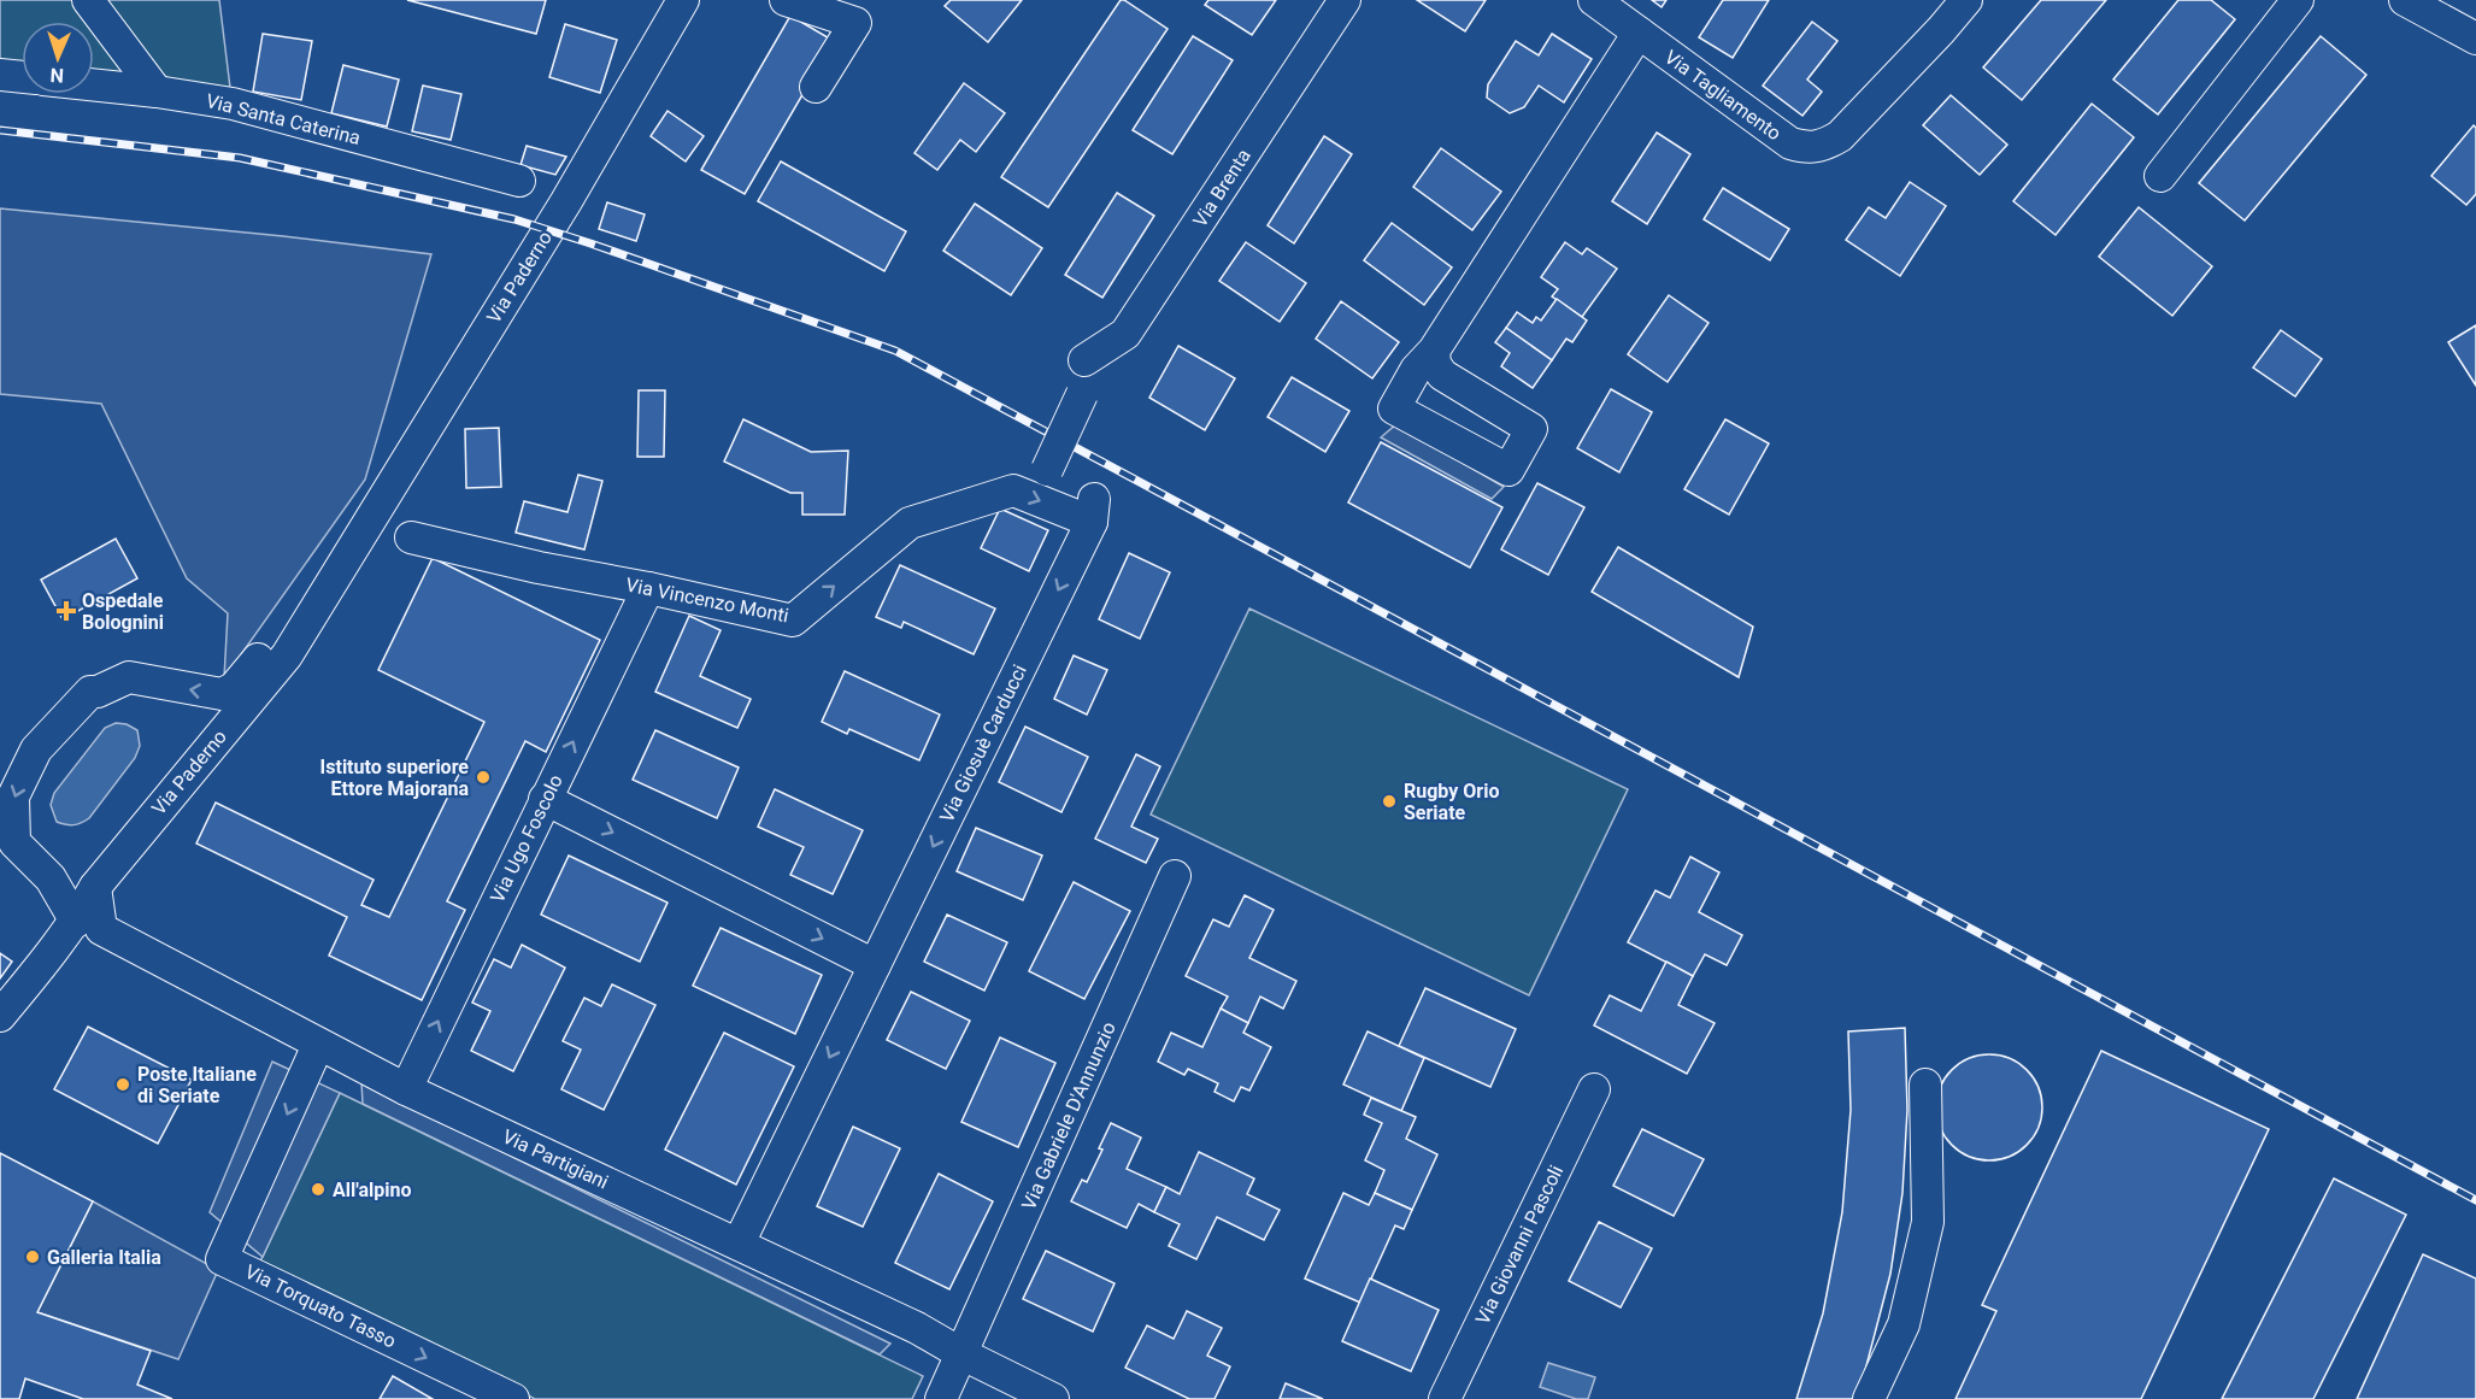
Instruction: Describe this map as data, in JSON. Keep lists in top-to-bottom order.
{
  "streets": {
    "street": [
      "Via Tagliamento",
      "Via Santa Caterina",
      "Via Brenta",
      "Via Paderno",
      "Via Vincenzo Monti",
      "Via Giosuè Carducci",
      "Via Ugo Foscolo",
      "Via Gabriele D'Annunzio",
      "Via Partigiani",
      "Via Giovanni Pascoli",
      "Via Torquato Tasso"
    ]
  },
  "crossings": [
    ["Via Paderno", "Via Partigiani"],
    ["Via Vincenzo Monti", "Via Giosuè Carducci"],
    ["Via Vincenzo Monti", "Via Ugo Foscolo"],
    ["Via Giosuè Carducci", "Via Partigiani"],
    ["Via Ugo Foscolo", "Via Partigiani"],
    ["Via Gabriele D'Annunzio", "Via Partigiani"],
    ["Via Partigiani", "Via Torquato Tasso"]
  ],
  "one_way": ["Via Vincenzo Monti", "Via Giosuè Carducci", "Via Ugo Foscolo"],
  "places": {
    "health": ["Ospedale Bolognini"],
    "other": [
      "Istituto superiore Ettore Majorana",
      "Rugby Orio Seriate",
      "Poste Italiane di Seriate",
      "All'alpino",
      "Galleria Italia"
    ]
  },
  "north": "bottom"
}
